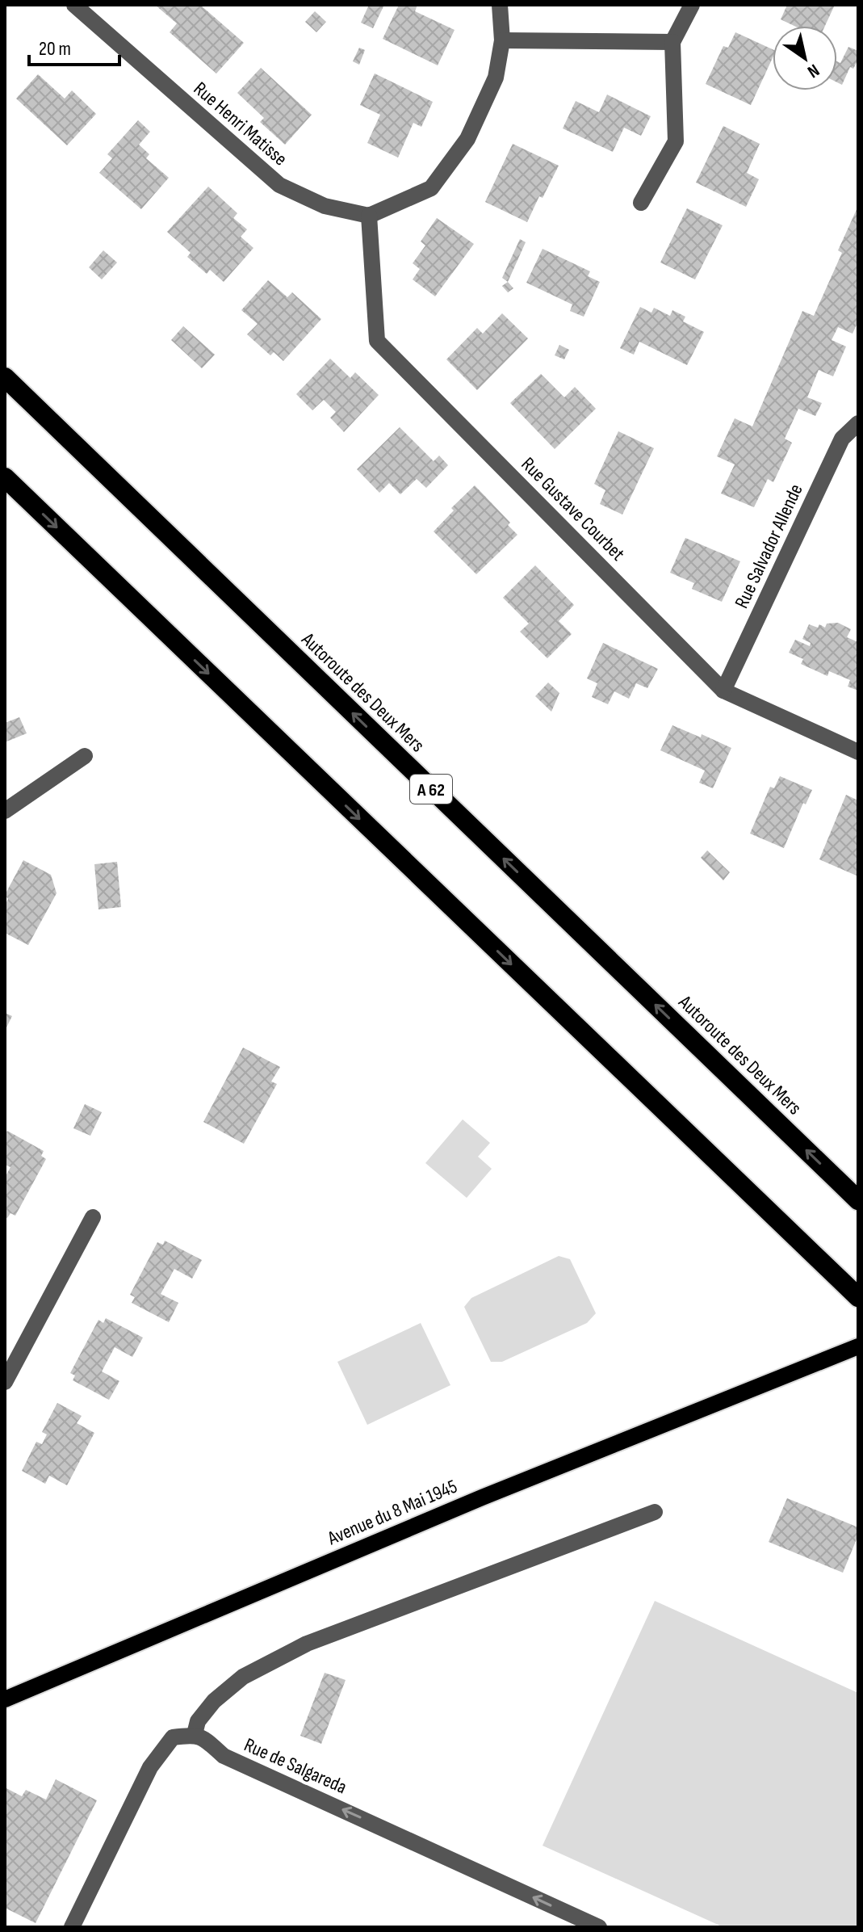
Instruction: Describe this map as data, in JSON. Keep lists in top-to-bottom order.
{
  "streets": {
    "highway": ["Autoroute des Deux Mers", "A 62"],
    "main road": ["Avenue du 8 Mai 1945"],
    "street": [
      "Rue Henri Matisse",
      "Rue Gustave Courbet",
      "Rue Salvador Allende",
      "Rue de Salgareda"
    ]
  },
  "crossings": [
    ["Rue Henri Matisse", "Rue Gustave Courbet"],
    ["Rue Gustave Courbet", "Rue Salvador Allende"]
  ],
  "one_way": ["Rue de Salgareda"],
  "scale_bar": "20 m",
  "north": "bottom right"
}
